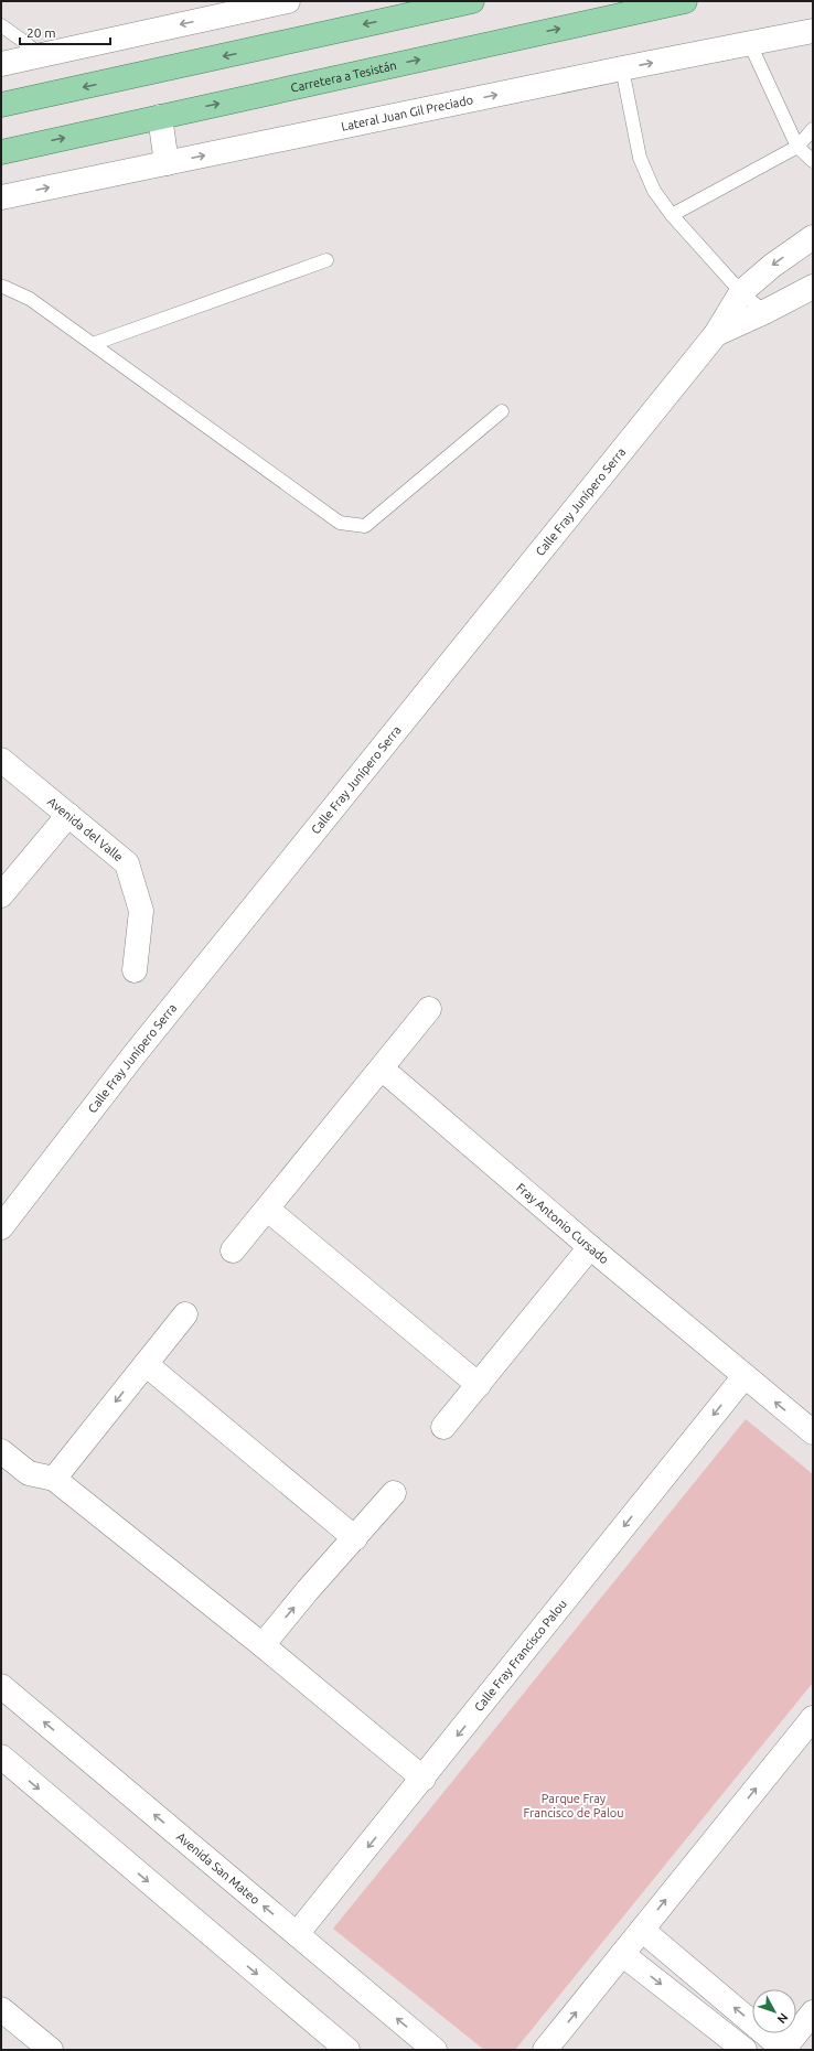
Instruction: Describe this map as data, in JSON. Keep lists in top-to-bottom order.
{
  "streets": {
    "main road": ["Carretera a Tesistán"],
    "street": [
      "Lateral Juan Gil Preciado",
      "Calle Fray Junípero Serra",
      "Avenida del Valle",
      "Fray Antonio Cursado",
      "Calle Fray Francisco Palou",
      "Avenida San Mateo"
    ]
  },
  "crossings": [
    ["Fray Antonio Cursado", "Calle Fray Francisco Palou"],
    ["Calle Fray Francisco Palou", "Avenida San Mateo"]
  ],
  "parks": ["Parque Fray Francisco de Palou"],
  "scale_bar": "20 m",
  "north": "bottom right"
}
